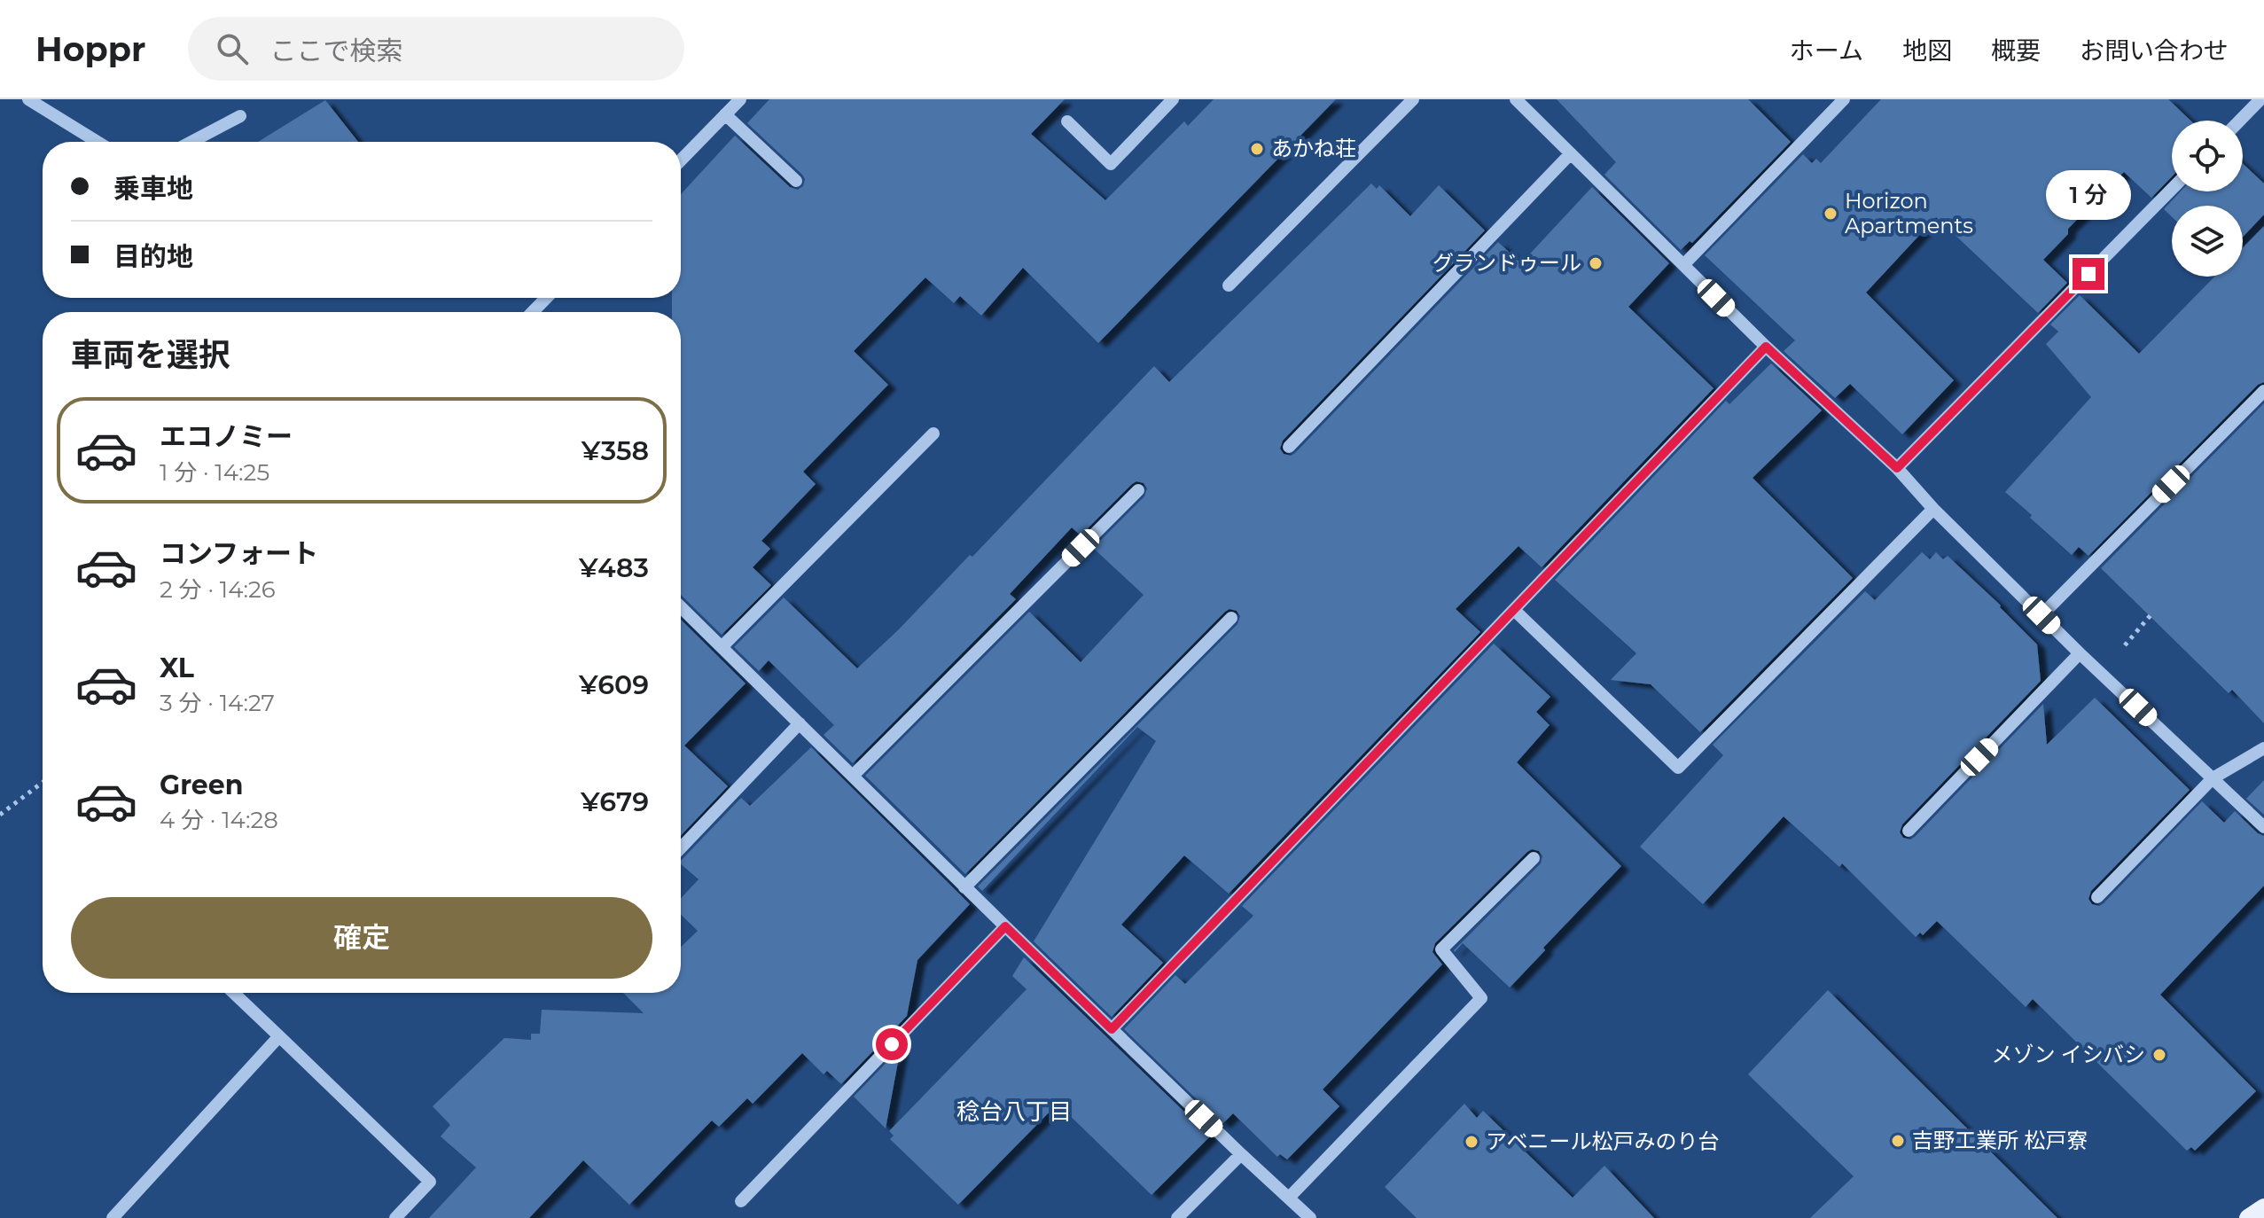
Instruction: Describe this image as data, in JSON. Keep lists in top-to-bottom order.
{
  "districts": ["稔台八丁目"],
  "places": [
    "あかね荘",
    "Horizon Apartments",
    "グランドゥール",
    "メゾン イシバシ",
    "吉野工業所 松戸寮",
    "アベニール松戸みのり台"
  ],
  "page": {
    "header": "Hoppr",
    "search": "ここで検索",
    "nav": [
      "ホーム",
      "地図",
      "概要",
      "お問い合わせ"
    ],
    "banner": ["乗車地", "目的地"],
    "bubble": "1 分",
    "heading": "車両を選択",
    "list": [
      {
        "name": "エコノミー",
        "note": "1 分 · 14:25",
        "value": "¥358"
      },
      {
        "name": "コンフォート",
        "note": "2 分 · 14:26",
        "value": "¥483"
      },
      {
        "name": "XL",
        "note": "3 分 · 14:27",
        "value": "¥609"
      },
      {
        "name": "Green",
        "note": "4 分 · 14:28",
        "value": "¥679"
      }
    ],
    "buttons": "確定"
  }
}
